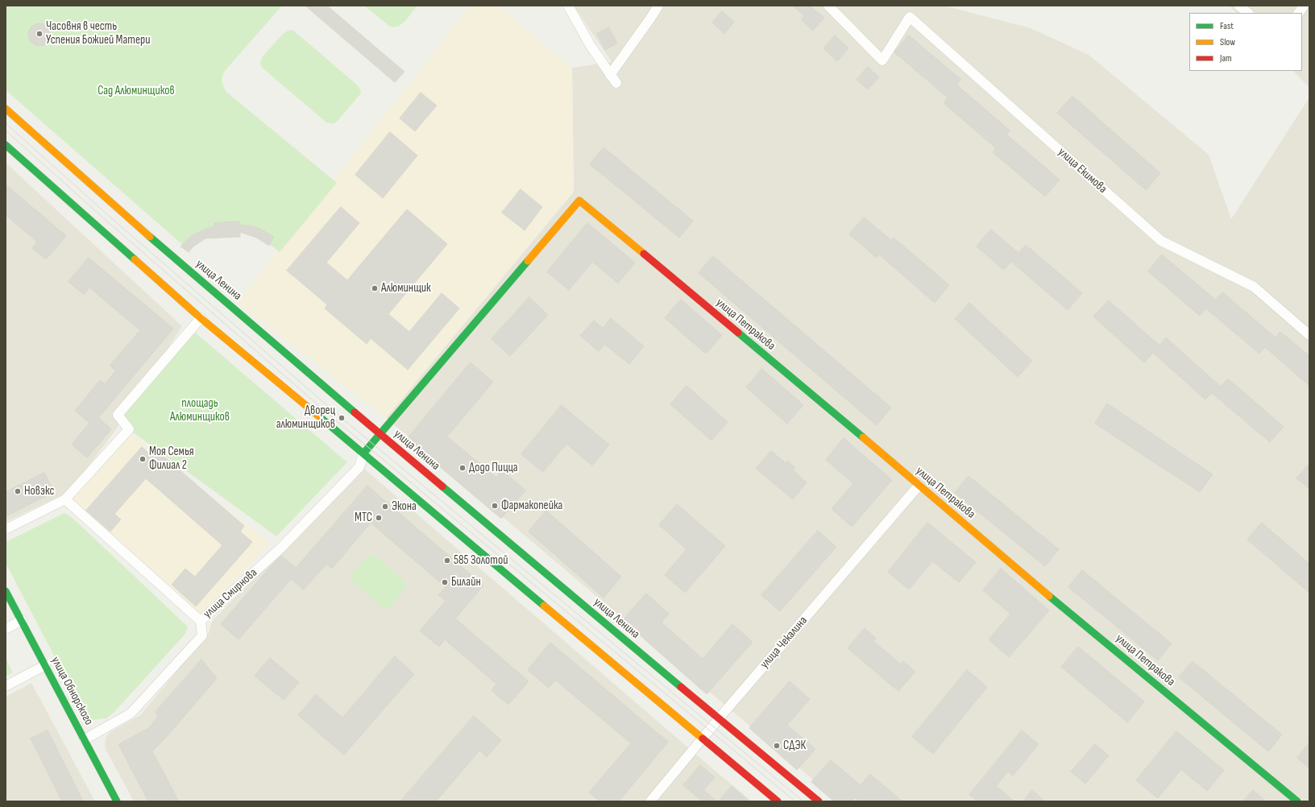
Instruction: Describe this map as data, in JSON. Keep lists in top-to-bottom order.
{
  "streets": {
    "main road": ["улица Ленина", "улица Петракова", "улица Обнорского"],
    "street": ["улица Екимова", "улица Смирнова", "улица Чекалина"]
  },
  "crossings": [
    ["улица Ленина", "улица Петракова"],
    ["улица Ленина", "улица Чекалина"],
    ["улица Петракова", "улица Чекалина"],
    ["улица Смирнова", "улица Обнорского"]
  ],
  "parks": ["Сад Алюминщиков", "площадь Алюминщиков"],
  "places": [
    "Часовня в честь Успения Божией Матери",
    "Алюминщик",
    "Дворец алюминщиков",
    "Моя Семья Филиал 2",
    "Додо Пицца",
    "Новэкс",
    "Фармакопейка",
    "Экона",
    "МТС",
    "585 Золотой",
    "Билайн",
    "СДЭК"
  ],
  "legend": ["Fast", "Slow", "Jam"]
}
